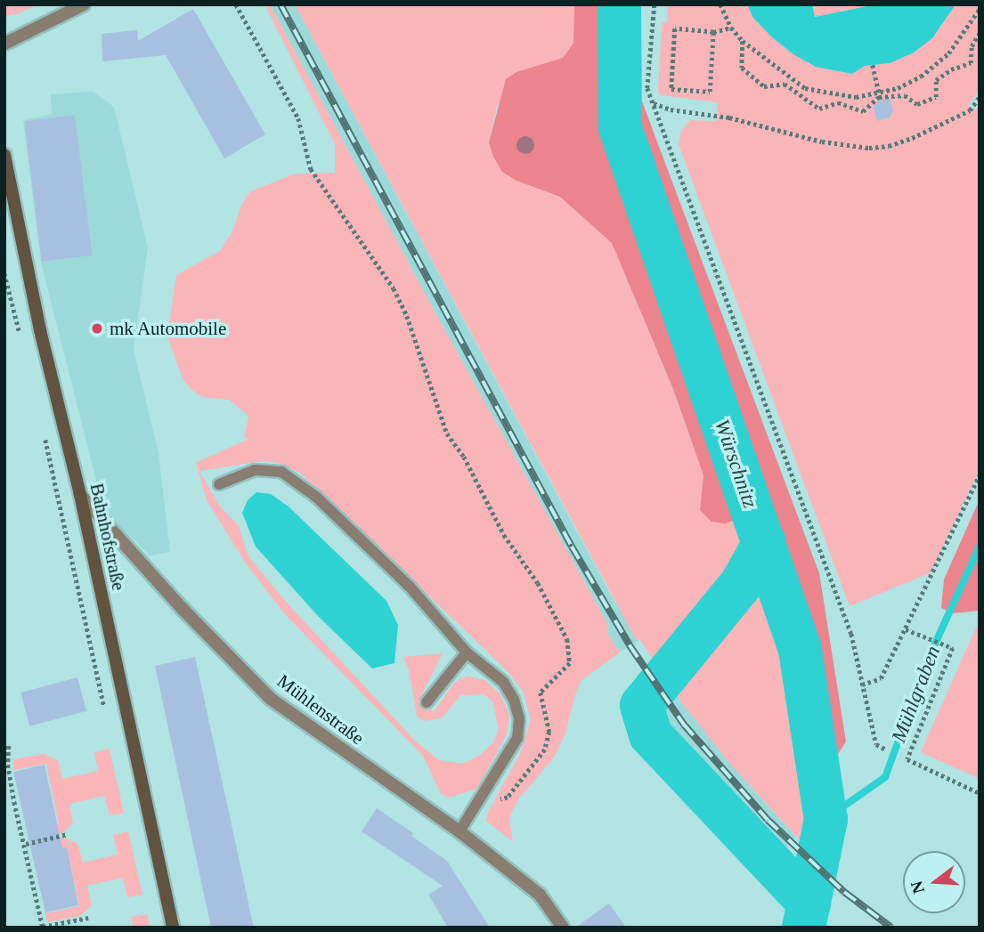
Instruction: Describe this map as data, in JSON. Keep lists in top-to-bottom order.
{
  "streets": {
    "main road": ["Bahnhofstraße"],
    "street": ["Mühlenstraße"]
  },
  "crossings": [
    ["Bahnhofstraße", "Mühlenstraße"]
  ],
  "water": ["Würschnitz", "Mühlgraben"],
  "places": ["mk Automobile"],
  "north": "left"
}
